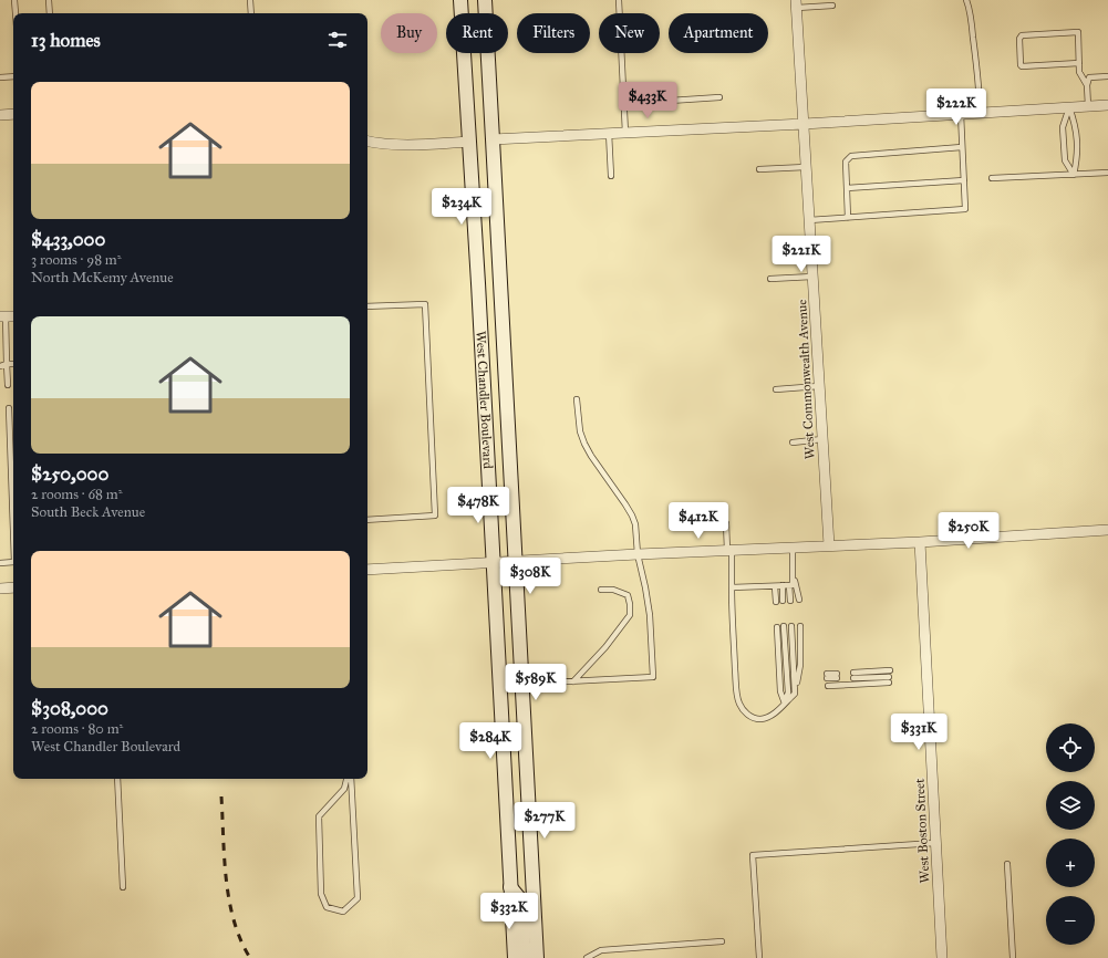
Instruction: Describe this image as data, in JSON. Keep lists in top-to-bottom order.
{
  "streets": {
    "main road": ["West Chandler Boulevard"],
    "street": ["West Commonwealth Avenue", "West Boston Street"]
  },
  "page": {
    "chip": [
      "Buy",
      "Rent",
      "Filters",
      "New",
      "Apartment"
    ],
    "heading": "13 homes",
    "list": [
      {
        "name": "$433,000",
        "note": "3 rooms · 98 m² · North McKemy Avenue"
      },
      {
        "name": "$250,000",
        "note": "2 rooms · 68 m² · South Beck Avenue"
      },
      {
        "name": "$308,000",
        "note": "2 rooms · 80 m² · West Chandler Boulevard"
      }
    ],
    "price": [
      "$433K",
      "$222K",
      "$234K",
      "$221K",
      "$478K",
      "$412K",
      "$250K",
      "$308K",
      "$589K",
      "$331K",
      "$284K",
      "$277K",
      "$332K"
    ],
    "map_buttons": ["+", "−"]
  }
}
